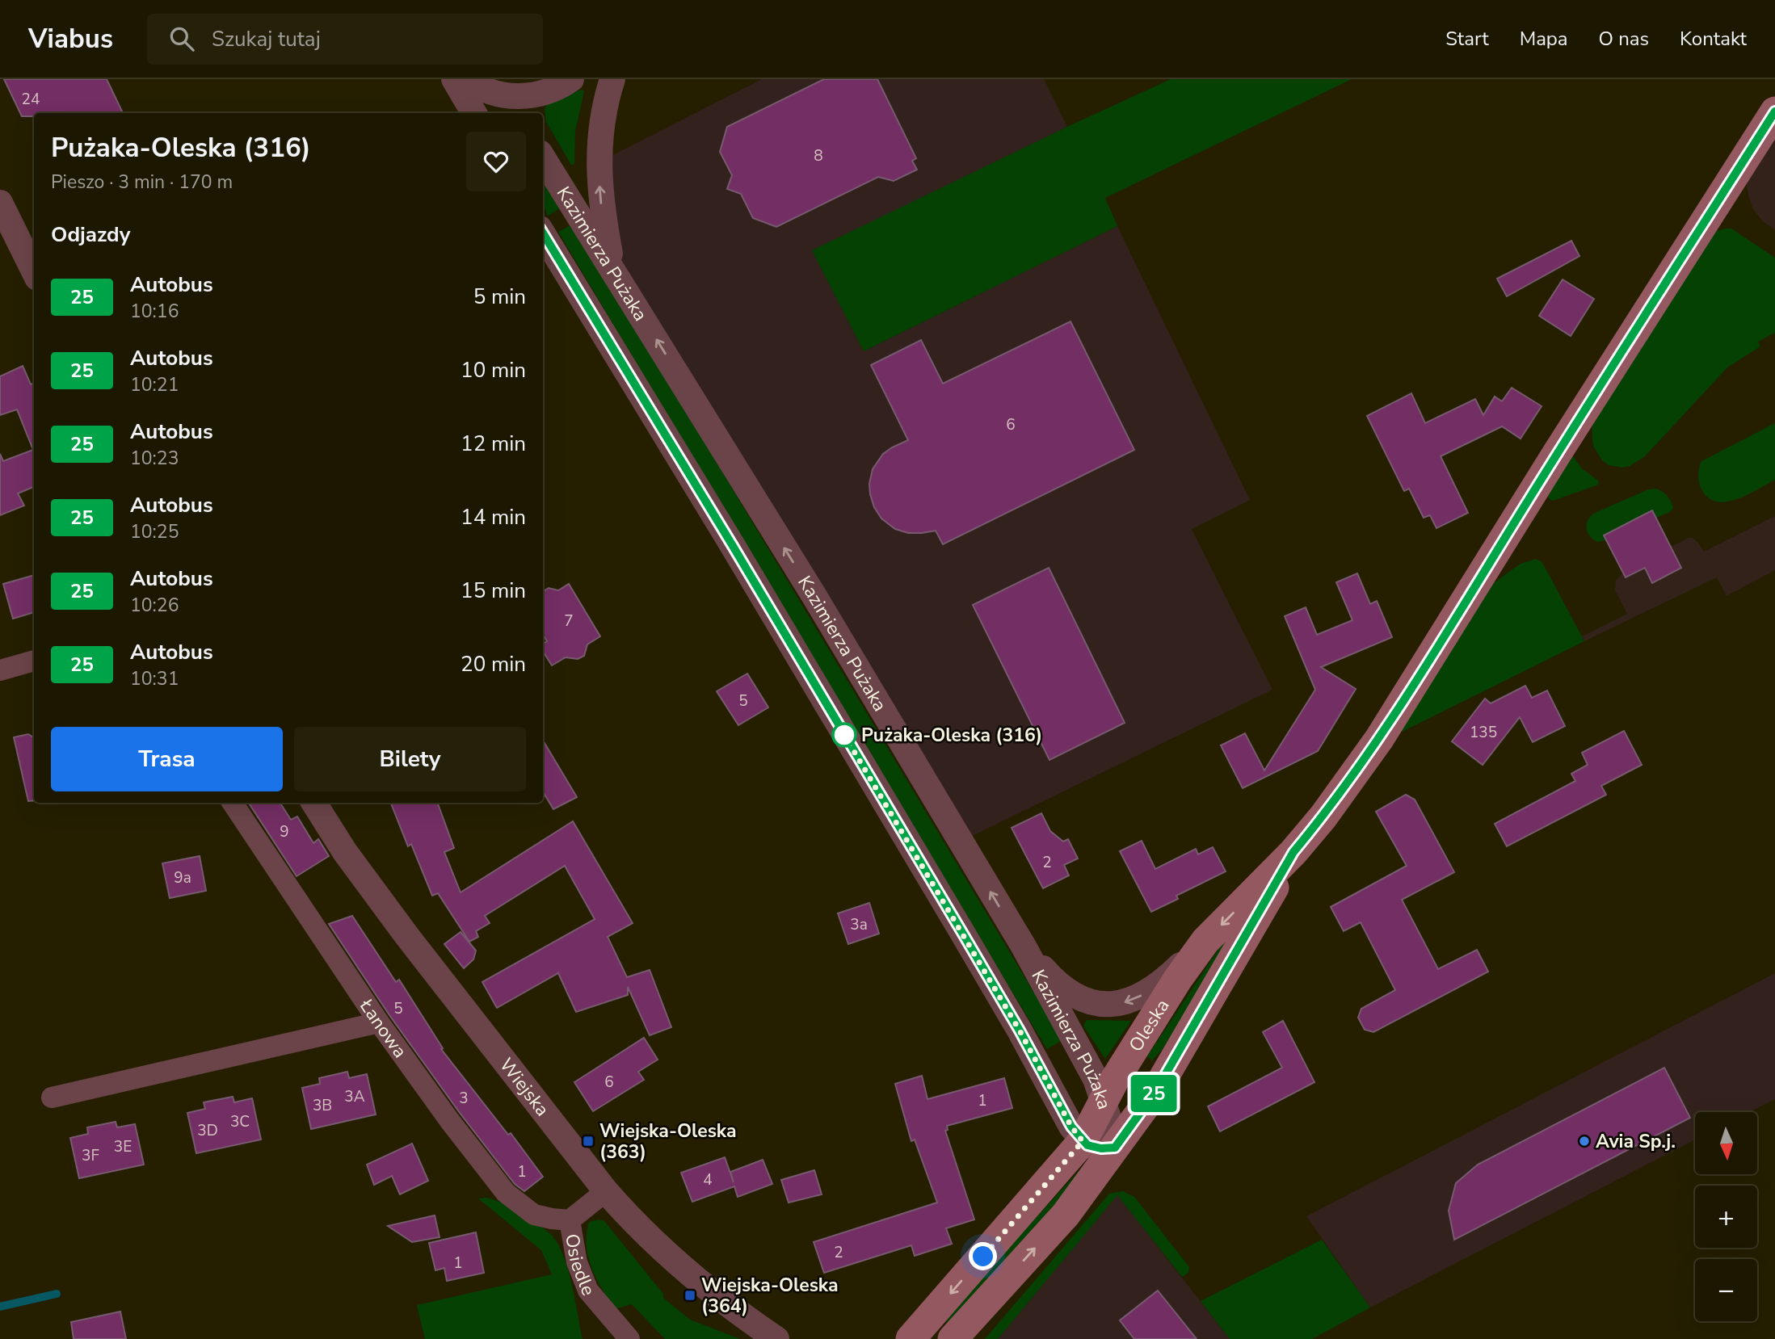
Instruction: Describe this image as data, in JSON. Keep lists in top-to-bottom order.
{
  "streets": {
    "main road": ["Oleska"],
    "street": [
      "Kazimierza Pużaka",
      "Łanowa",
      "Wiejska",
      "Osiedle"
    ]
  },
  "crossings": [
    ["Kazimierza Pużaka", "Oleska"],
    ["Łanowa", "Osiedle"],
    ["Wiejska", "Osiedle"]
  ],
  "places": {
    "other": ["Pużaka-Oleska (316)", "Avia Sp.j."],
    "transit": ["Wiejska-Oleska (363)", "Wiejska-Oleska (364)"]
  },
  "lines": ["bus line 25"],
  "house_numbers": [
    "24",
    "8",
    "6",
    "7",
    "5",
    "135",
    "9",
    "2",
    "9a",
    "3a",
    "5",
    "6",
    "3A",
    "3",
    "1",
    "3B",
    "3C",
    "3D",
    "3E",
    "3F",
    "1",
    "4",
    "2",
    "1"
  ],
  "north": "bottom",
  "page": {
    "header": "Viabus",
    "search": "Szukaj tutaj",
    "nav": [
      "Start",
      "Mapa",
      "O nas",
      "Kontakt"
    ],
    "on_map": "25",
    "heading": [
      ["Pużaka-Oleska (316)", "Pieszo · 3 min · 170 m"],
      "Odjazdy"
    ],
    "list": [
      {
        "mark": "25",
        "name": "Autobus",
        "note": "10:16",
        "value": "5 min"
      },
      {
        "mark": "25",
        "name": "Autobus",
        "note": "10:21",
        "value": "10 min"
      },
      {
        "mark": "25",
        "name": "Autobus",
        "note": "10:23",
        "value": "12 min"
      },
      {
        "mark": "25",
        "name": "Autobus",
        "note": "10:25",
        "value": "14 min"
      },
      {
        "mark": "25",
        "name": "Autobus",
        "note": "10:26",
        "value": "15 min"
      },
      {
        "mark": "25",
        "name": "Autobus",
        "note": "10:31",
        "value": "20 min"
      }
    ],
    "buttons": ["Trasa", "Bilety"],
    "map_buttons": ["+", "−"]
  }
}
